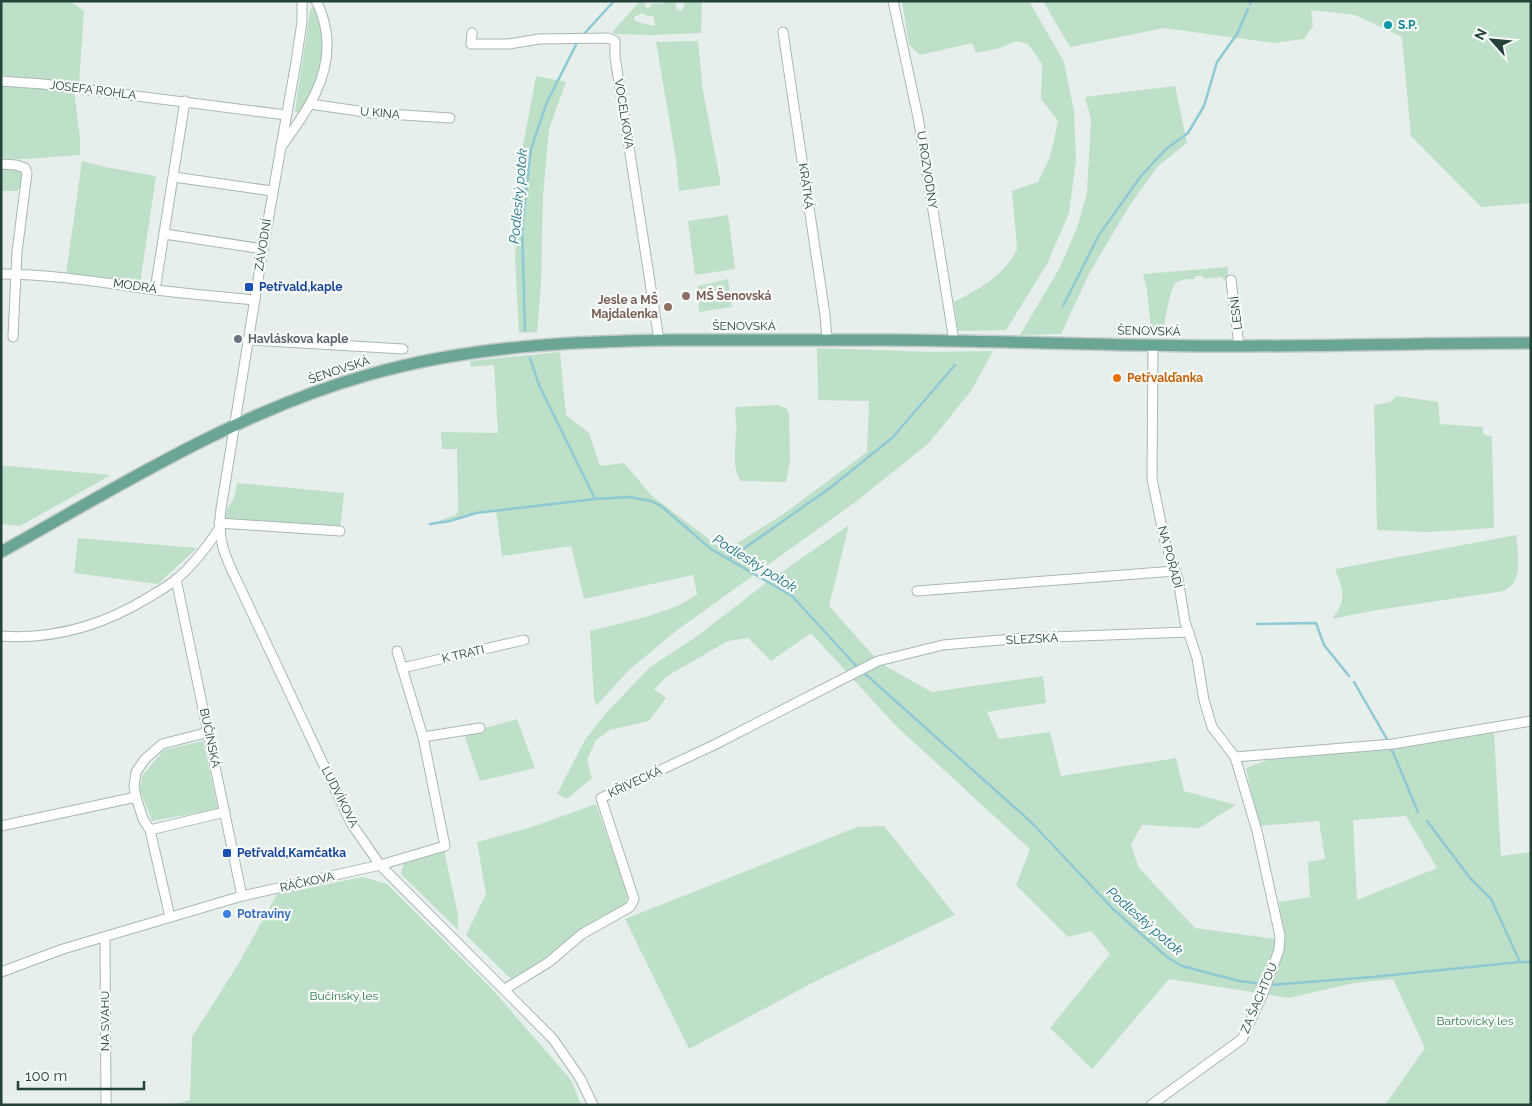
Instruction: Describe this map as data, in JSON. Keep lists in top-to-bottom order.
{
  "streets": {
    "main road": ["ŠENOVSKÁ"],
    "street": [
      "JOSEFA ROHLA",
      "U KINA",
      "VOCELKOVA",
      "U ROZVODNY",
      "KRÁTKÁ",
      "ZÁVODNÍ",
      "MODRÁ",
      "LESNÍ",
      "NA POŘADÍ",
      "SLEZSKÁ",
      "K TRATI",
      "BUČINSKÁ",
      "KŘIVECKÁ",
      "LUDVÍKOVA",
      "RÁČKOVA",
      "ZA ŠACHTOU",
      "NA SVAHU"
    ]
  },
  "crossings": [
    ["JOSEFA ROHLA", "ZÁVODNÍ"],
    ["U KINA", "ZÁVODNÍ"],
    ["VOCELKOVA", "ŠENOVSKÁ"],
    ["U ROZVODNY", "ŠENOVSKÁ"],
    ["KRÁTKÁ", "ŠENOVSKÁ"],
    ["ZÁVODNÍ", "MODRÁ"],
    ["ZÁVODNÍ", "ŠENOVSKÁ"],
    ["ZÁVODNÍ", "LUDVÍKOVA"],
    ["LESNÍ", "ŠENOVSKÁ"],
    ["ŠENOVSKÁ", "NA POŘADÍ"],
    ["ŠENOVSKÁ", "LUDVÍKOVA"],
    ["NA POŘADÍ", "SLEZSKÁ"],
    ["NA POŘADÍ", "ZA ŠACHTOU"],
    ["SLEZSKÁ", "KŘIVECKÁ"],
    ["BUČINSKÁ", "RÁČKOVA"],
    ["KŘIVECKÁ", "LUDVÍKOVA"],
    ["LUDVÍKOVA", "RÁČKOVA"],
    ["RÁČKOVA", "NA SVAHU"]
  ],
  "water": ["Podleský potok"],
  "parks": ["Bučinský les", "Bartovický les"],
  "places": {
    "other": [
      "S.P.",
      "MŠ Šenovská",
      "Jesle a MŠ Majdalenka",
      "Havláskova kaple",
      "Petřvalďanka",
      "Potraviny"
    ],
    "transit": ["Petřvald,kaple", "Petřvald,Kamčatka"]
  },
  "scale_bar": "100 m",
  "north": "top left"
}
